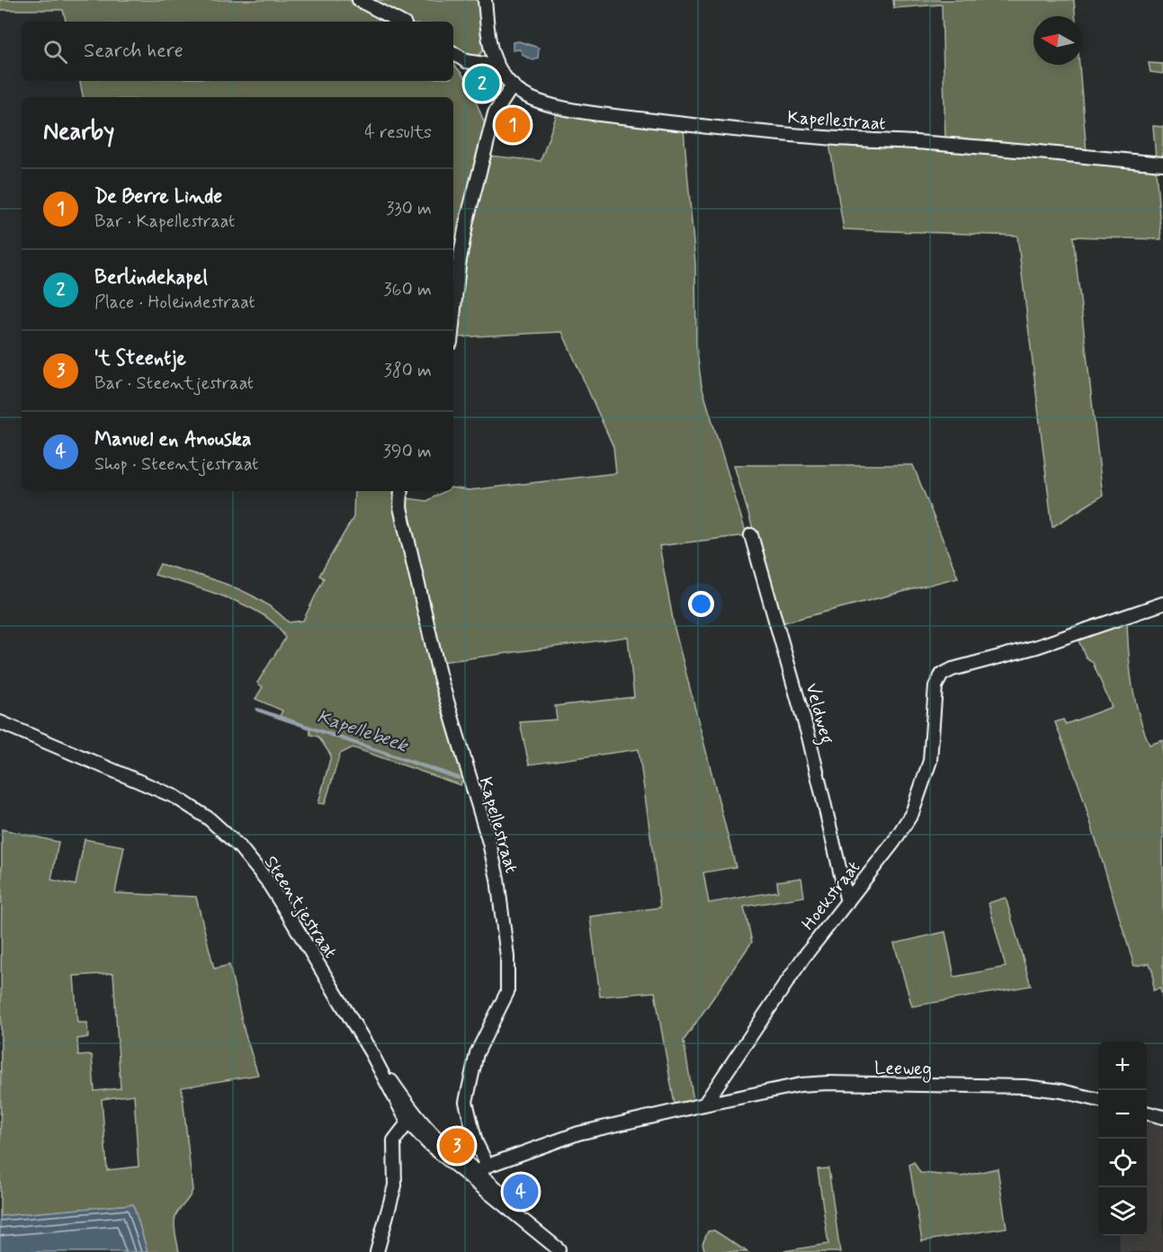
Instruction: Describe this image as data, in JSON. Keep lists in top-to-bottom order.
{
  "streets": {
    "street": [
      "Kapellestraat",
      "Veldweg",
      "Hoekstraat",
      "Steentjestraat",
      "Leeweg"
    ]
  },
  "crossings": [
    ["Kapellestraat", "Steentjestraat"],
    ["Veldweg", "Hoekstraat"],
    ["Hoekstraat", "Leeweg"]
  ],
  "water": ["Kapellebeek"],
  "north": "left",
  "page": {
    "search": "Search here",
    "pins": [
      "2",
      "1",
      "3",
      "4"
    ],
    "heading": ["Nearby", "4 results"],
    "list": [
      {
        "mark": "1",
        "name": "De Berre Linde",
        "note": "Bar · Kapellestraat",
        "value": "330 m"
      },
      {
        "mark": "2",
        "name": "Berlindekapel",
        "note": "Place · Holeindestraat",
        "value": "360 m"
      },
      {
        "mark": "3",
        "name": "'t Steentje",
        "note": "Bar · Steentjestraat",
        "value": "380 m"
      },
      {
        "mark": "4",
        "name": "Manuel en Anouska",
        "note": "Shop · Steentjestraat",
        "value": "390 m"
      }
    ],
    "map_buttons": ["+", "−"]
  }
}
